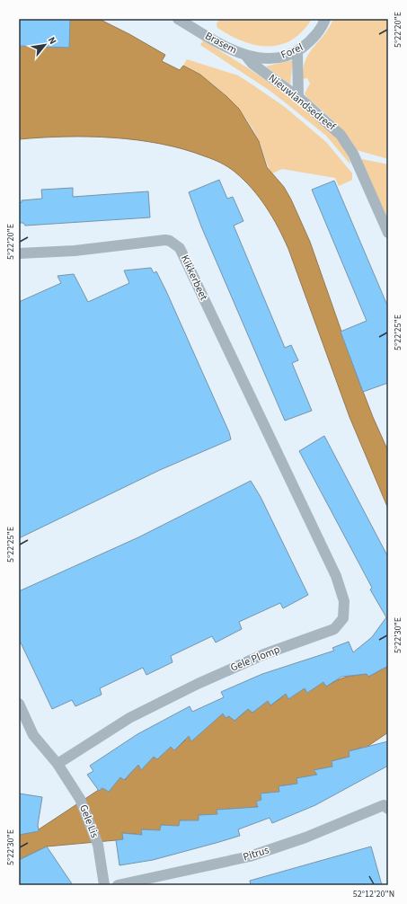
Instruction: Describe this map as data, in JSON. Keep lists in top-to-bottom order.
{
  "streets": {
    "street": [
      "Brasem",
      "Forel",
      "Nieuwlandsedreef",
      "Kikkerbeet",
      "Gele Plomp",
      "Gele Lis",
      "Pitrus"
    ]
  },
  "crossings": [
    ["Brasem", "Forel"],
    ["Brasem", "Nieuwlandsedreef"],
    ["Forel", "Nieuwlandsedreef"],
    ["Kikkerbeet", "Gele Plomp"],
    ["Gele Plomp", "Gele Lis"]
  ],
  "north": "top right",
  "coordinates": [
    "5°22'20\"E",
    "5°22'25\"E",
    "5°22'30\"E",
    "52°12'20\"N"
  ]
}
